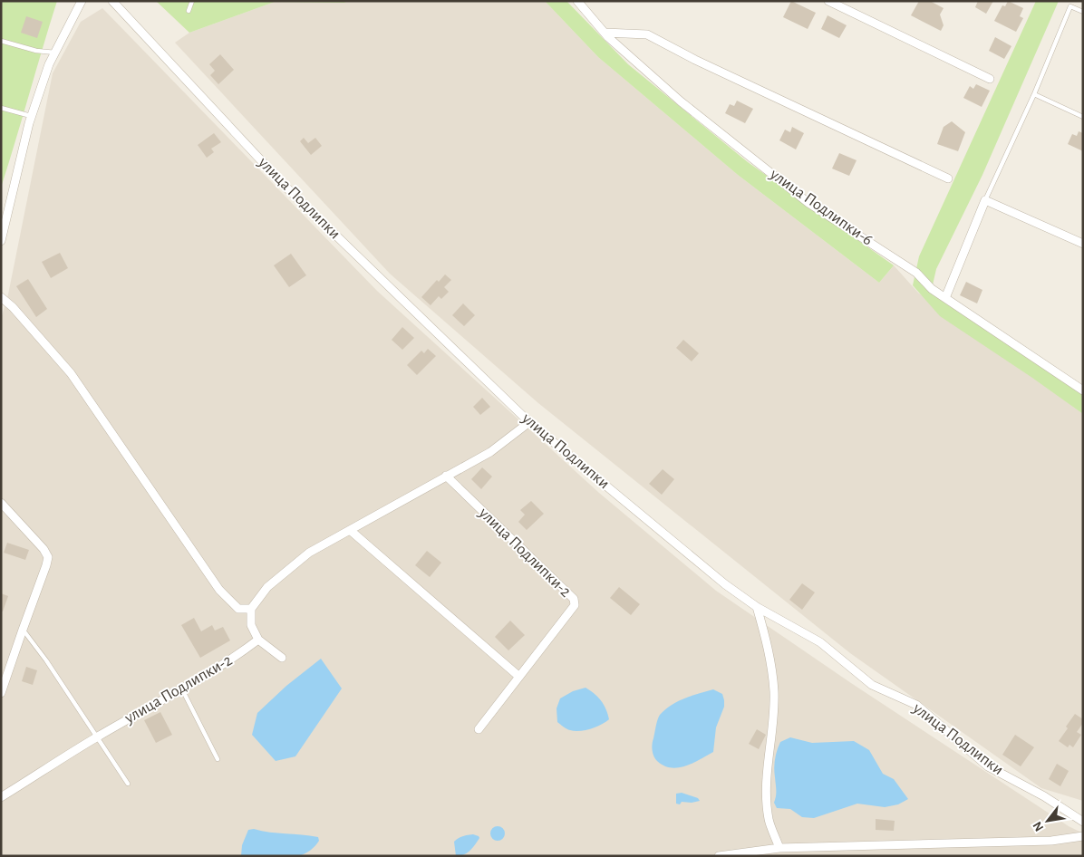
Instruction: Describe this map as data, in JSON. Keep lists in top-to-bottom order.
{
  "streets": {
    "street": ["улица Подлипки", "улица Подлипки-6", "улица Подлипки-2"]
  },
  "north": "bottom left"
}
